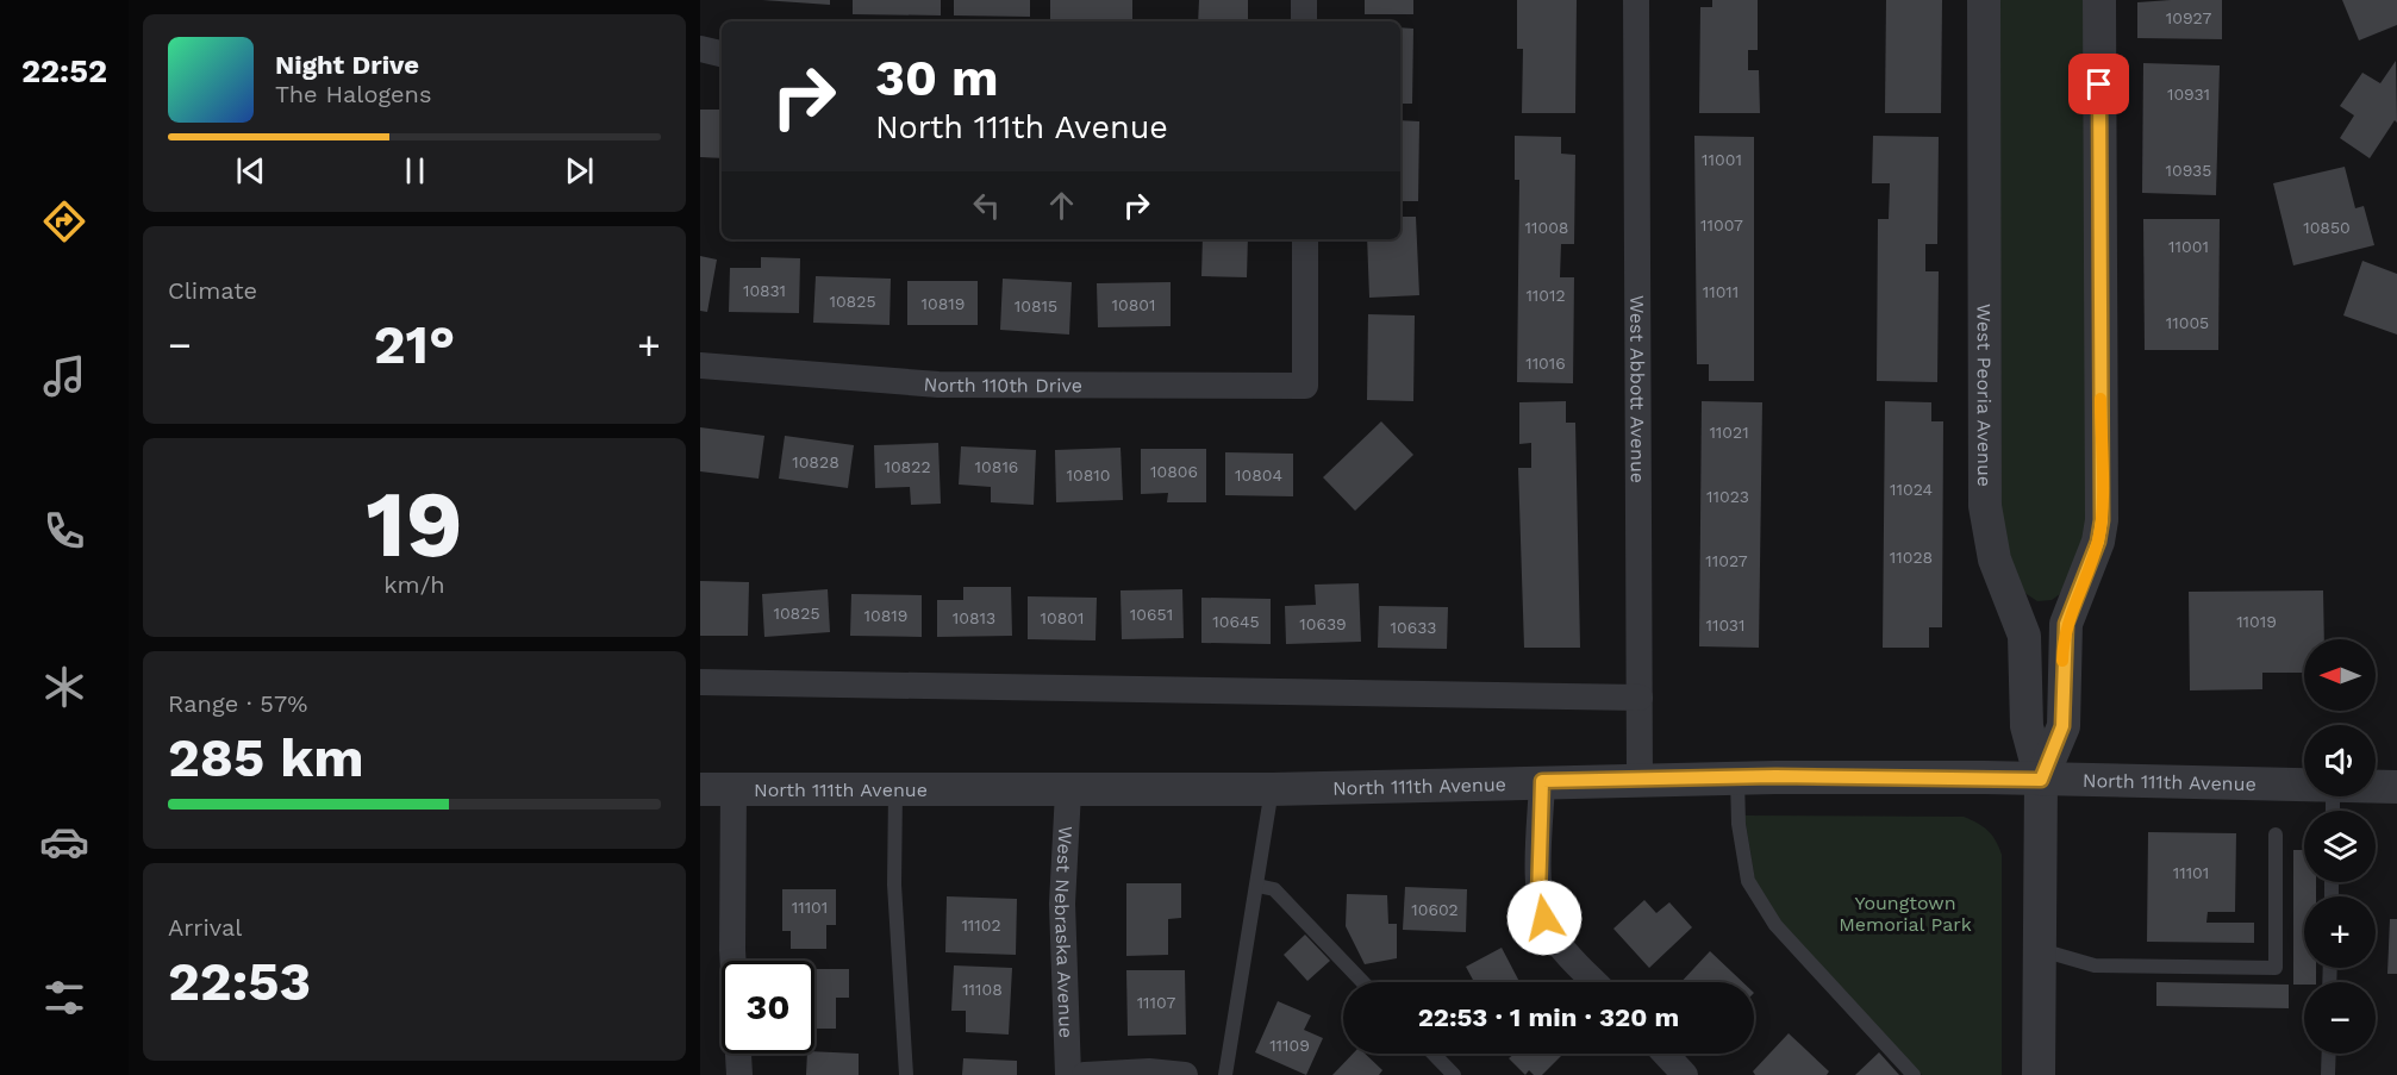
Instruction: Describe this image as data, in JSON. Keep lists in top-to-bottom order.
{
  "streets": {
    "street": [
      "North 110th Drive",
      "West Abbott Avenue",
      "West Peoria Avenue",
      "North 111th Avenue",
      "West Nebraska Avenue"
    ]
  },
  "crossings": [
    ["West Abbott Avenue", "North 111th Avenue"],
    ["West Peoria Avenue", "North 111th Avenue"],
    ["North 111th Avenue", "West Nebraska Avenue"]
  ],
  "parks": ["Youngtown Memorial Park"],
  "house_numbers": [
    "10927",
    "10931",
    "11001",
    "10935",
    "11007",
    "11008",
    "10850",
    "11001",
    "10831",
    "11011",
    "11012",
    "10825",
    "10819",
    "10801",
    "10815",
    "11005",
    "11016",
    "11021",
    "10828",
    "10822",
    "10816",
    "10806",
    "10810",
    "10804",
    "11024",
    "11023",
    "11028",
    "11027",
    "10825",
    "10651",
    "10819",
    "10813",
    "10801",
    "10645",
    "11019",
    "10639",
    "11031",
    "10633",
    "11101",
    "11101",
    "10602",
    "11102",
    "11108",
    "11107",
    "11109"
  ],
  "north": "left",
  "page": {
    "tabs": "22:52",
    "turn": ["30 m", "North 111th Avenue"],
    "song": ["Night Drive", "The Halogens"],
    "tile": [
      "Climate",
      ["19", "km/h"],
      ["Range · 57%", "285 km"],
      ["Arrival", "22:53"]
    ],
    "heat": ["−", "21°", "+"],
    "map_buttons": ["+", "−"],
    "limit": "30",
    "trip": "22:53 · 1 min · 320 m"
  }
}
